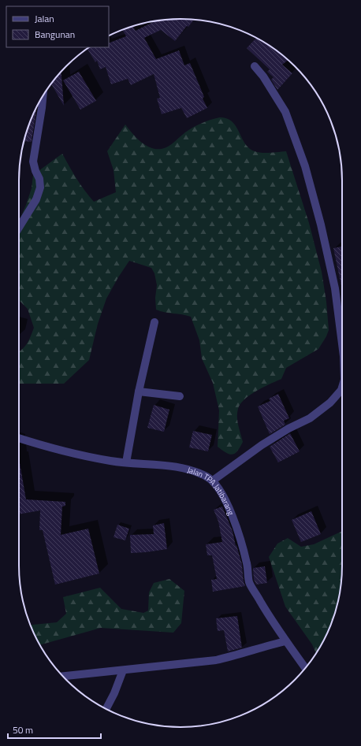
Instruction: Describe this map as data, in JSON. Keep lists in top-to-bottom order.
{
  "streets": {
    "street": ["Jalan TPA Jatibarang"]
  },
  "legend": ["Jalan", "Bangunan"],
  "scale_bar": "50 m"
}
